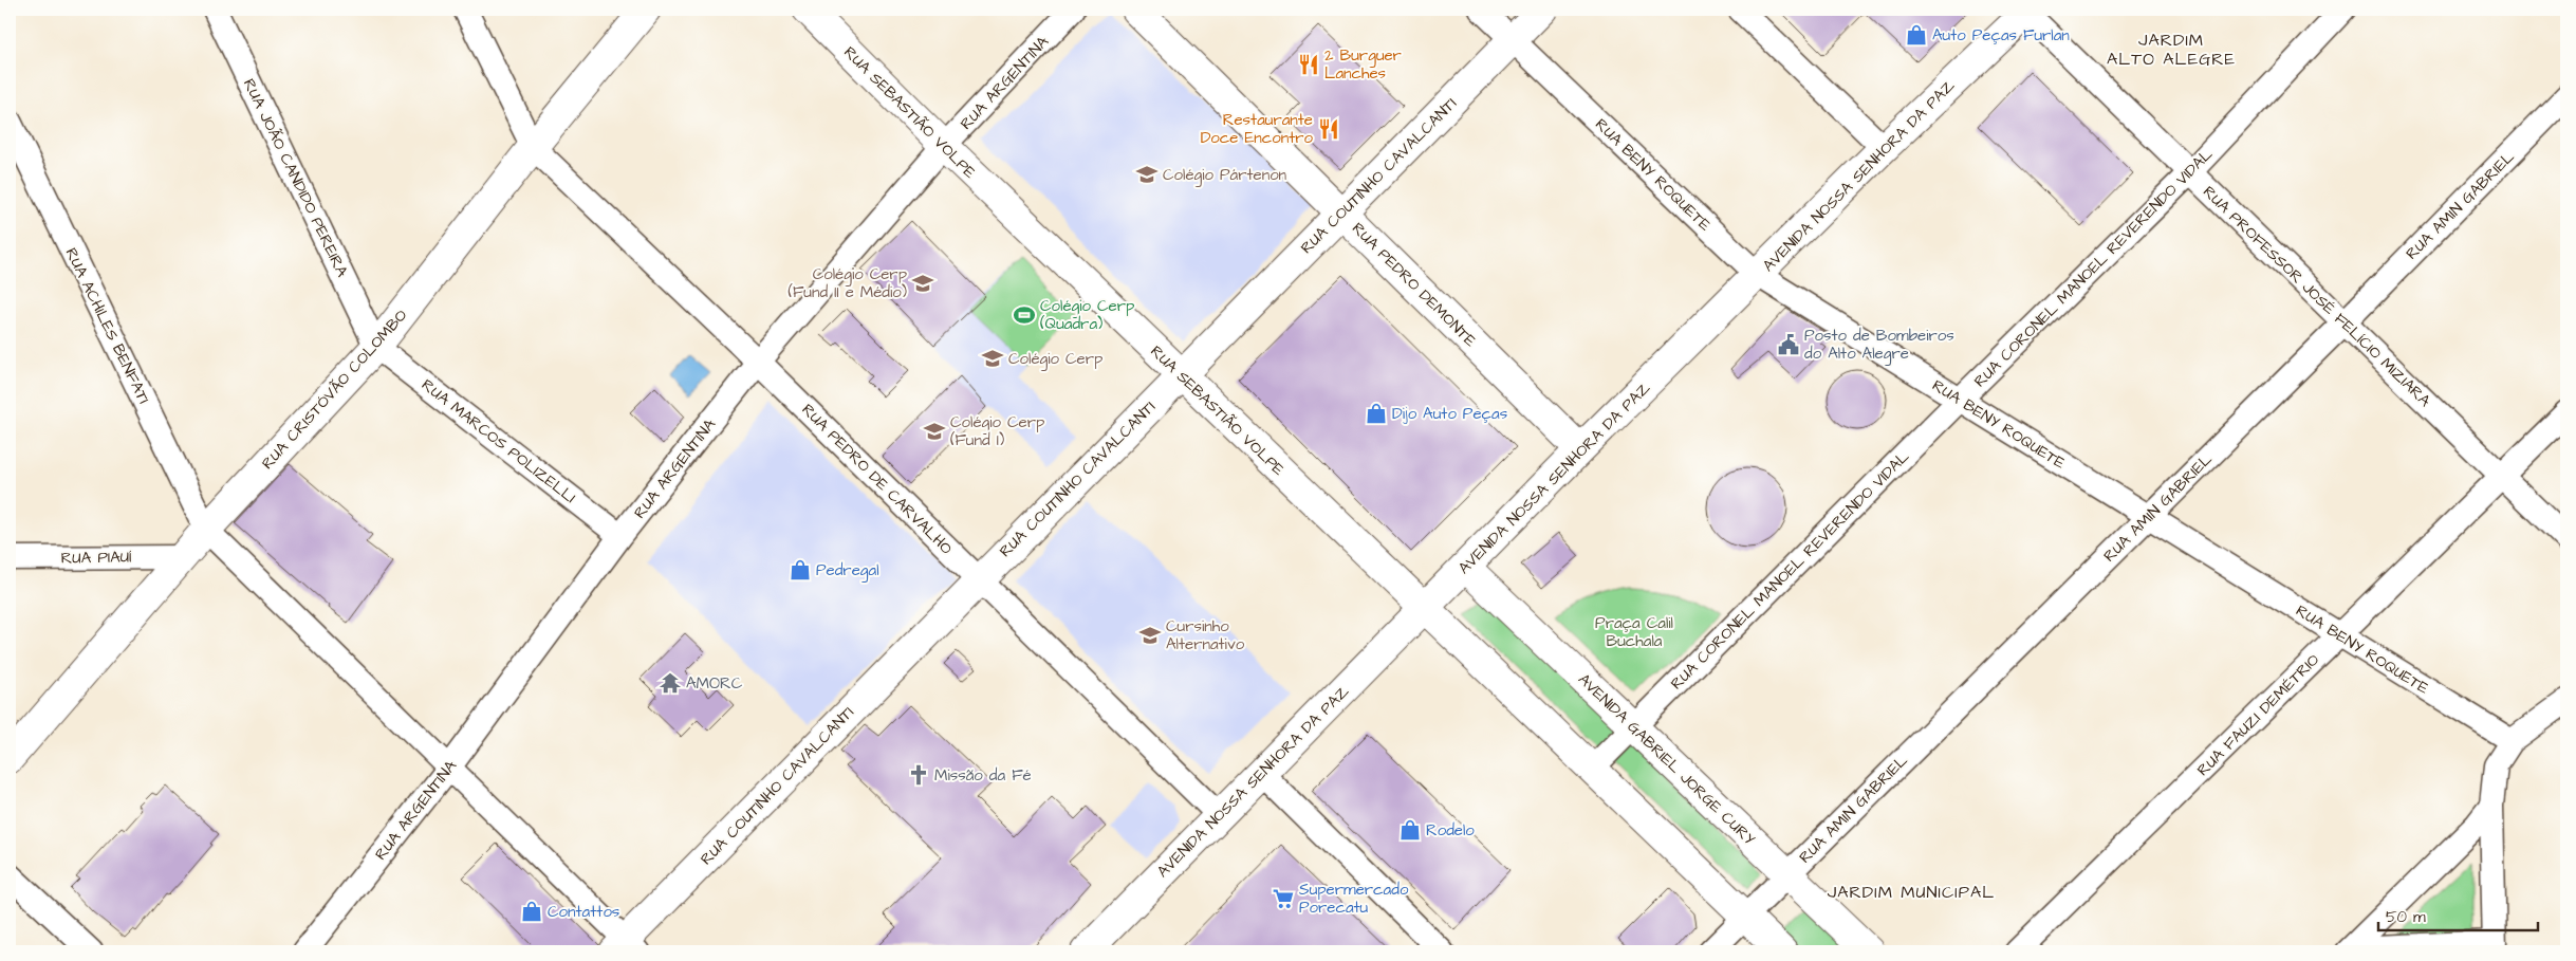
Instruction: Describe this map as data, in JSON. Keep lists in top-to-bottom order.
{
  "streets": {
    "main road": [
      "RUA SEBASTIÃO VOLPE",
      "RUA COUTINHO CAVALCANTI",
      "AVENIDA NOSSA SENHORA DA PAZ",
      "RUA PEDRO DEMONTE",
      "RUA CRISTÓVÃO COLOMBO",
      "AVENIDA GABRIEL JORGE CURY"
    ],
    "street": [
      "RUA ARGENTINA",
      "RUA BENY ROQUETE",
      "RUA JOÃO CANDIDO PEREIRA",
      "RUA AMIN GABRIEL",
      "RUA CORONEL MANOEL REVERENDO VIDAL",
      "RUA PROFESSOR JOSÉ FELÍCIO MIZIARA",
      "RUA ACHILES BENFATI",
      "RUA MARCOS POLIZELLI",
      "RUA PEDRO DE CARVALHO",
      "RUA PIAUÍ",
      "RUA FAUZI DEMÉTRIO"
    ]
  },
  "crossings": [
    ["RUA ARGENTINA", "RUA SEBASTIÃO VOLPE"],
    ["RUA ARGENTINA", "RUA ACHILES BENFATI"],
    ["RUA ARGENTINA", "RUA MARCOS POLIZELLI"],
    ["RUA ARGENTINA", "RUA PEDRO DE CARVALHO"],
    ["RUA SEBASTIÃO VOLPE", "RUA COUTINHO CAVALCANTI"],
    ["RUA SEBASTIÃO VOLPE", "AVENIDA NOSSA SENHORA DA PAZ"],
    ["RUA BENY ROQUETE", "RUA COUTINHO CAVALCANTI"],
    ["RUA BENY ROQUETE", "AVENIDA NOSSA SENHORA DA PAZ"],
    ["RUA BENY ROQUETE", "RUA AMIN GABRIEL"],
    ["RUA BENY ROQUETE", "RUA CORONEL MANOEL REVERENDO VIDAL"],
    ["RUA BENY ROQUETE", "RUA FAUZI DEMÉTRIO"],
    ["RUA COUTINHO CAVALCANTI", "RUA PEDRO DEMONTE"],
    ["RUA COUTINHO CAVALCANTI", "RUA ACHILES BENFATI"],
    ["RUA COUTINHO CAVALCANTI", "RUA PEDRO DE CARVALHO"],
    ["AVENIDA NOSSA SENHORA DA PAZ", "RUA PEDRO DEMONTE"],
    ["AVENIDA NOSSA SENHORA DA PAZ", "RUA PROFESSOR JOSÉ FELÍCIO MIZIARA"],
    ["AVENIDA NOSSA SENHORA DA PAZ", "RUA PEDRO DE CARVALHO"],
    ["AVENIDA NOSSA SENHORA DA PAZ", "AVENIDA GABRIEL JORGE CURY"],
    ["RUA JOÃO CANDIDO PEREIRA", "RUA CRISTÓVÃO COLOMBO"],
    ["RUA JOÃO CANDIDO PEREIRA", "RUA MARCOS POLIZELLI"],
    ["RUA AMIN GABRIEL", "RUA PROFESSOR JOSÉ FELÍCIO MIZIARA"],
    ["RUA AMIN GABRIEL", "AVENIDA GABRIEL JORGE CURY"],
    ["RUA CORONEL MANOEL REVERENDO VIDAL", "RUA PROFESSOR JOSÉ FELÍCIO MIZIARA"],
    ["RUA CORONEL MANOEL REVERENDO VIDAL", "AVENIDA GABRIEL JORGE CURY"],
    ["RUA PROFESSOR JOSÉ FELÍCIO MIZIARA", "RUA FAUZI DEMÉTRIO"],
    ["RUA ACHILES BENFATI", "RUA CRISTÓVÃO COLOMBO"],
    ["RUA CRISTÓVÃO COLOMBO", "RUA MARCOS POLIZELLI"],
    ["RUA CRISTÓVÃO COLOMBO", "RUA PEDRO DE CARVALHO"],
    ["RUA CRISTÓVÃO COLOMBO", "RUA PIAUÍ"]
  ],
  "districts": ["JARDIM ALTO ALEGRE", "JARDIM MUNICIPAL"],
  "parks": ["Praça Calil Buchala"],
  "places": {
    "shop": [
      "Auto Peças Furlan",
      "Dijo Auto Peças",
      "Pedregal",
      "Rodelo",
      "Contattos"
    ],
    "restaurant": ["2 Burguer Lanches", "Restaurante Doce Encontro"],
    "school or university": [
      "Colégio Pártenon",
      "Colégio Cerp (Fund II e Médio)",
      "Colégio Cerp",
      "Colégio Cerp (Fund I)",
      "Cursinho Alternativo"
    ],
    "sports": ["Colégio Cerp (Quadra)"],
    "public building": ["Posto de Bombeiros do Alto Alegre"],
    "temple": ["AMORC"],
    "church": ["Missão da Fé"],
    "supermarket": ["Supermercado Porecatu"]
  },
  "scale_bar": "50 m"
}
